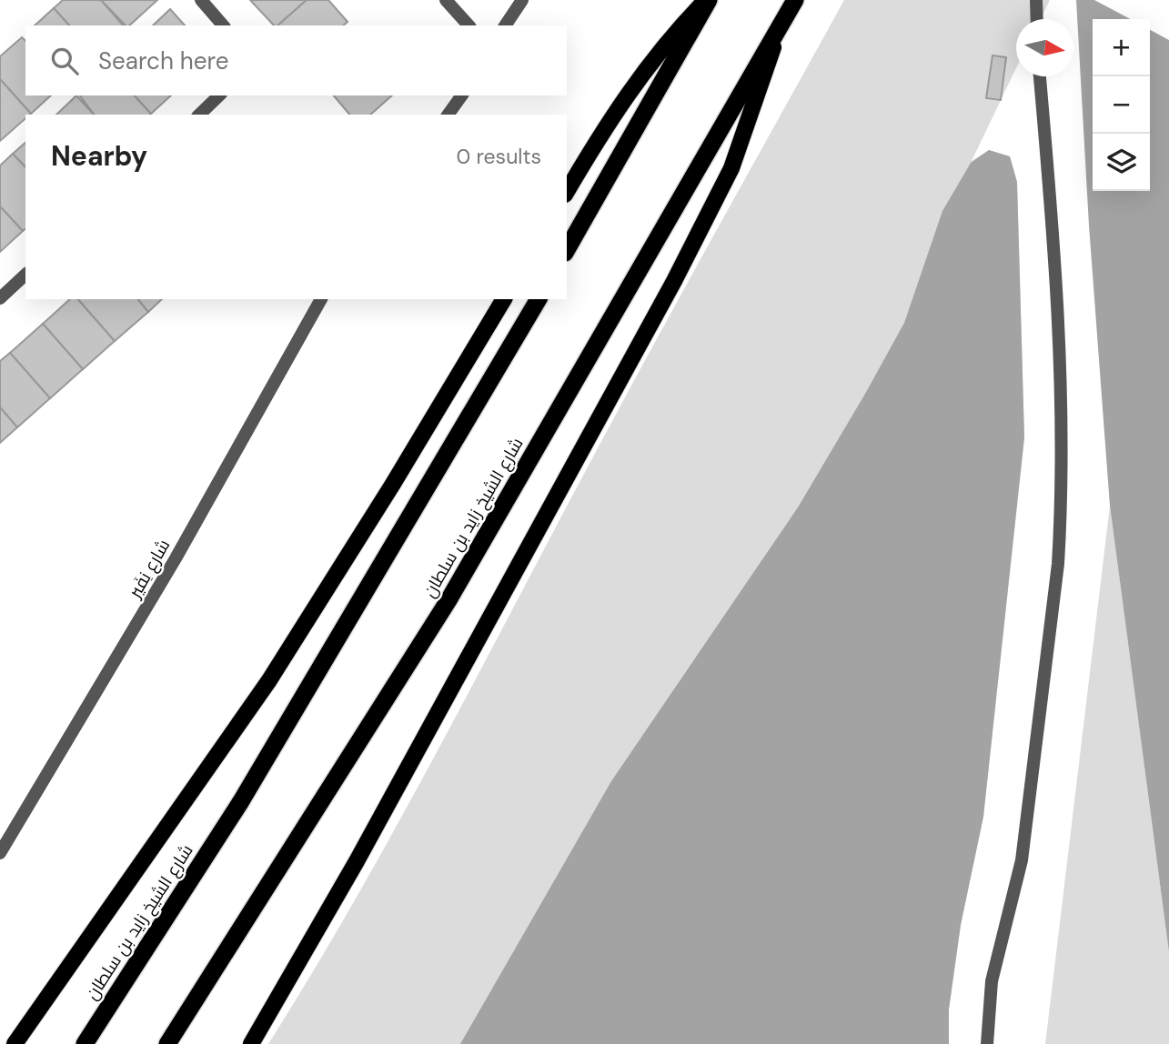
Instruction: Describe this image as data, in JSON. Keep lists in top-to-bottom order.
{
  "streets": {
    "highway": ["شارع الشيخ زايد بن سلطان"],
    "street": ["شارع نِفَير"]
  },
  "north": "right",
  "page": {
    "map_buttons": ["+", "−"],
    "search": "Search here",
    "heading": ["Nearby", "0 results"]
  }
}
